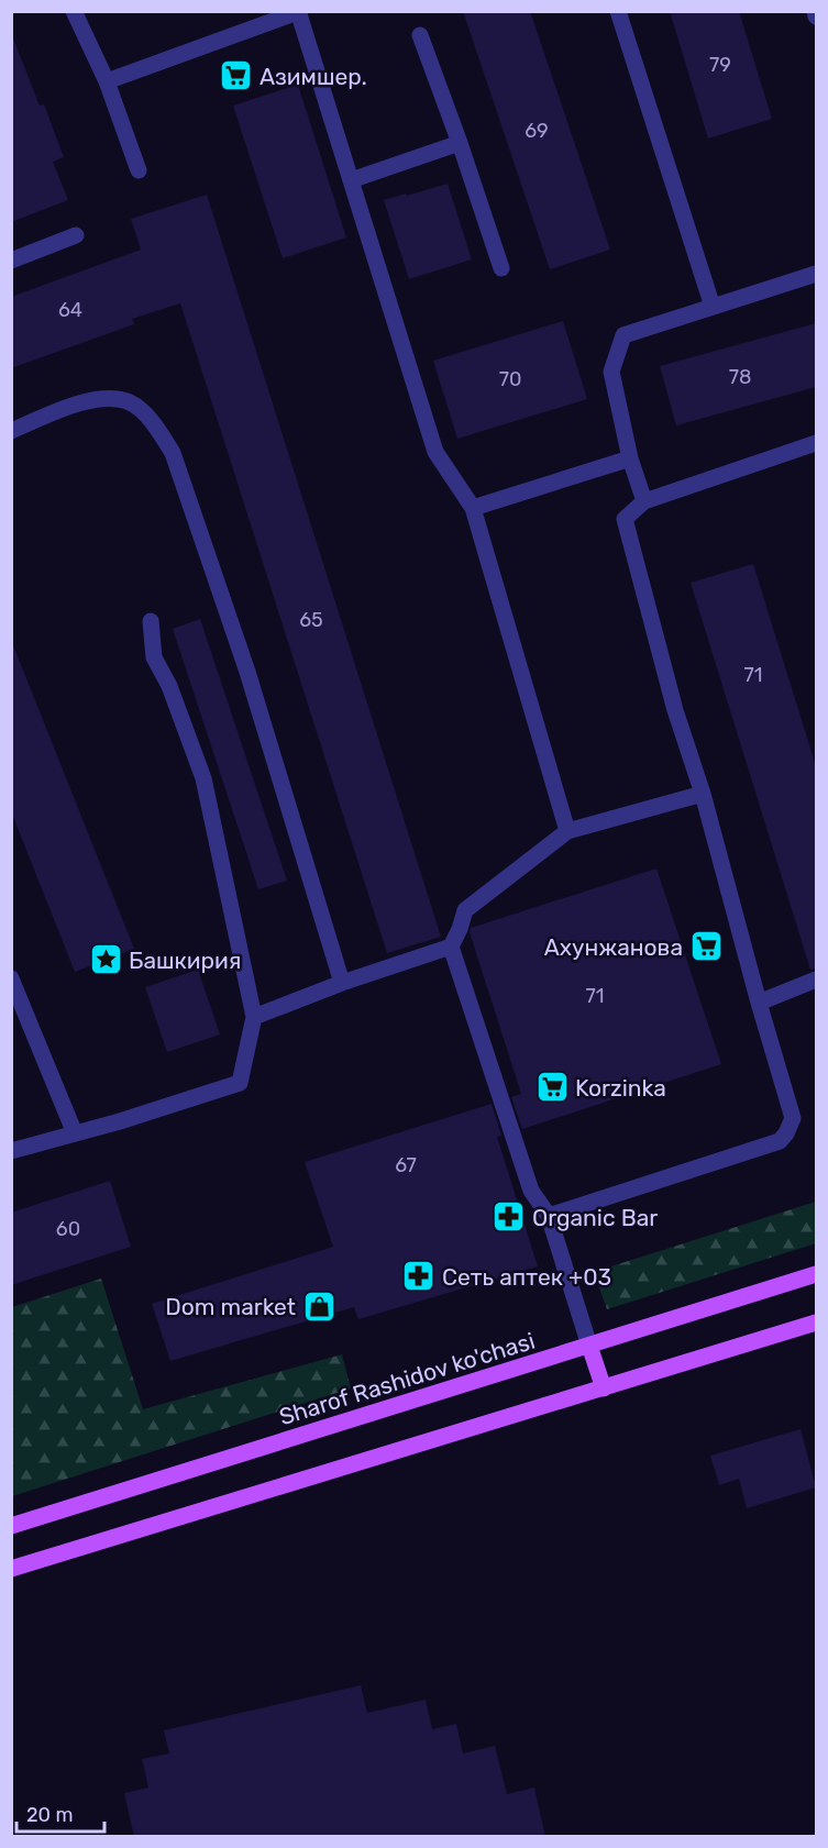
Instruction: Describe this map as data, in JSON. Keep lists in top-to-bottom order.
{
  "streets": {
    "main road": ["Sharof Rashidov ko'chasi"]
  },
  "places": {
    "supermarket": ["Азимшер.", "Ахунжанова", "Korzinka"],
    "place": ["Башкирия"],
    "pharmacy": ["Organic Bar", "Сеть аптек +03"],
    "shop": ["Dom market"]
  },
  "house_numbers": [
    "79",
    "69",
    "64",
    "78",
    "70",
    "65",
    "71",
    "71",
    "67",
    "60"
  ],
  "scale_bar": "20 m"
}
